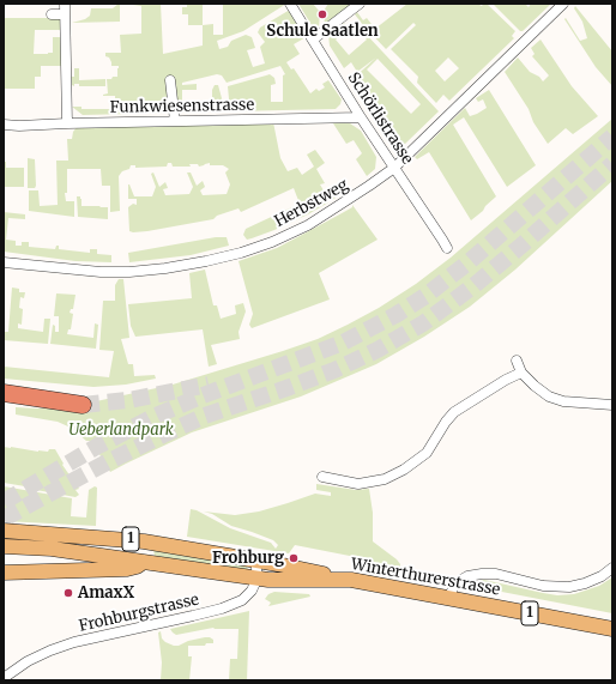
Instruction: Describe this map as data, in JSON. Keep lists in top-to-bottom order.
{
  "streets": {
    "main road": ["1", "Winterthurerstrasse"],
    "street": [
      "Funkwiesenstrasse",
      "Schörlistrasse",
      "Herbstweg",
      "Frohburgstrasse"
    ]
  },
  "crossings": [
    ["Funkwiesenstrasse", "Schörlistrasse"],
    ["Schörlistrasse", "Herbstweg"],
    ["1", "Winterthurerstrasse"],
    ["Winterthurerstrasse", "Frohburgstrasse"]
  ],
  "parks": ["Ueberlandpark"],
  "places": ["Schule Saatlen", "Frohburg", "AmaxX"]
}
